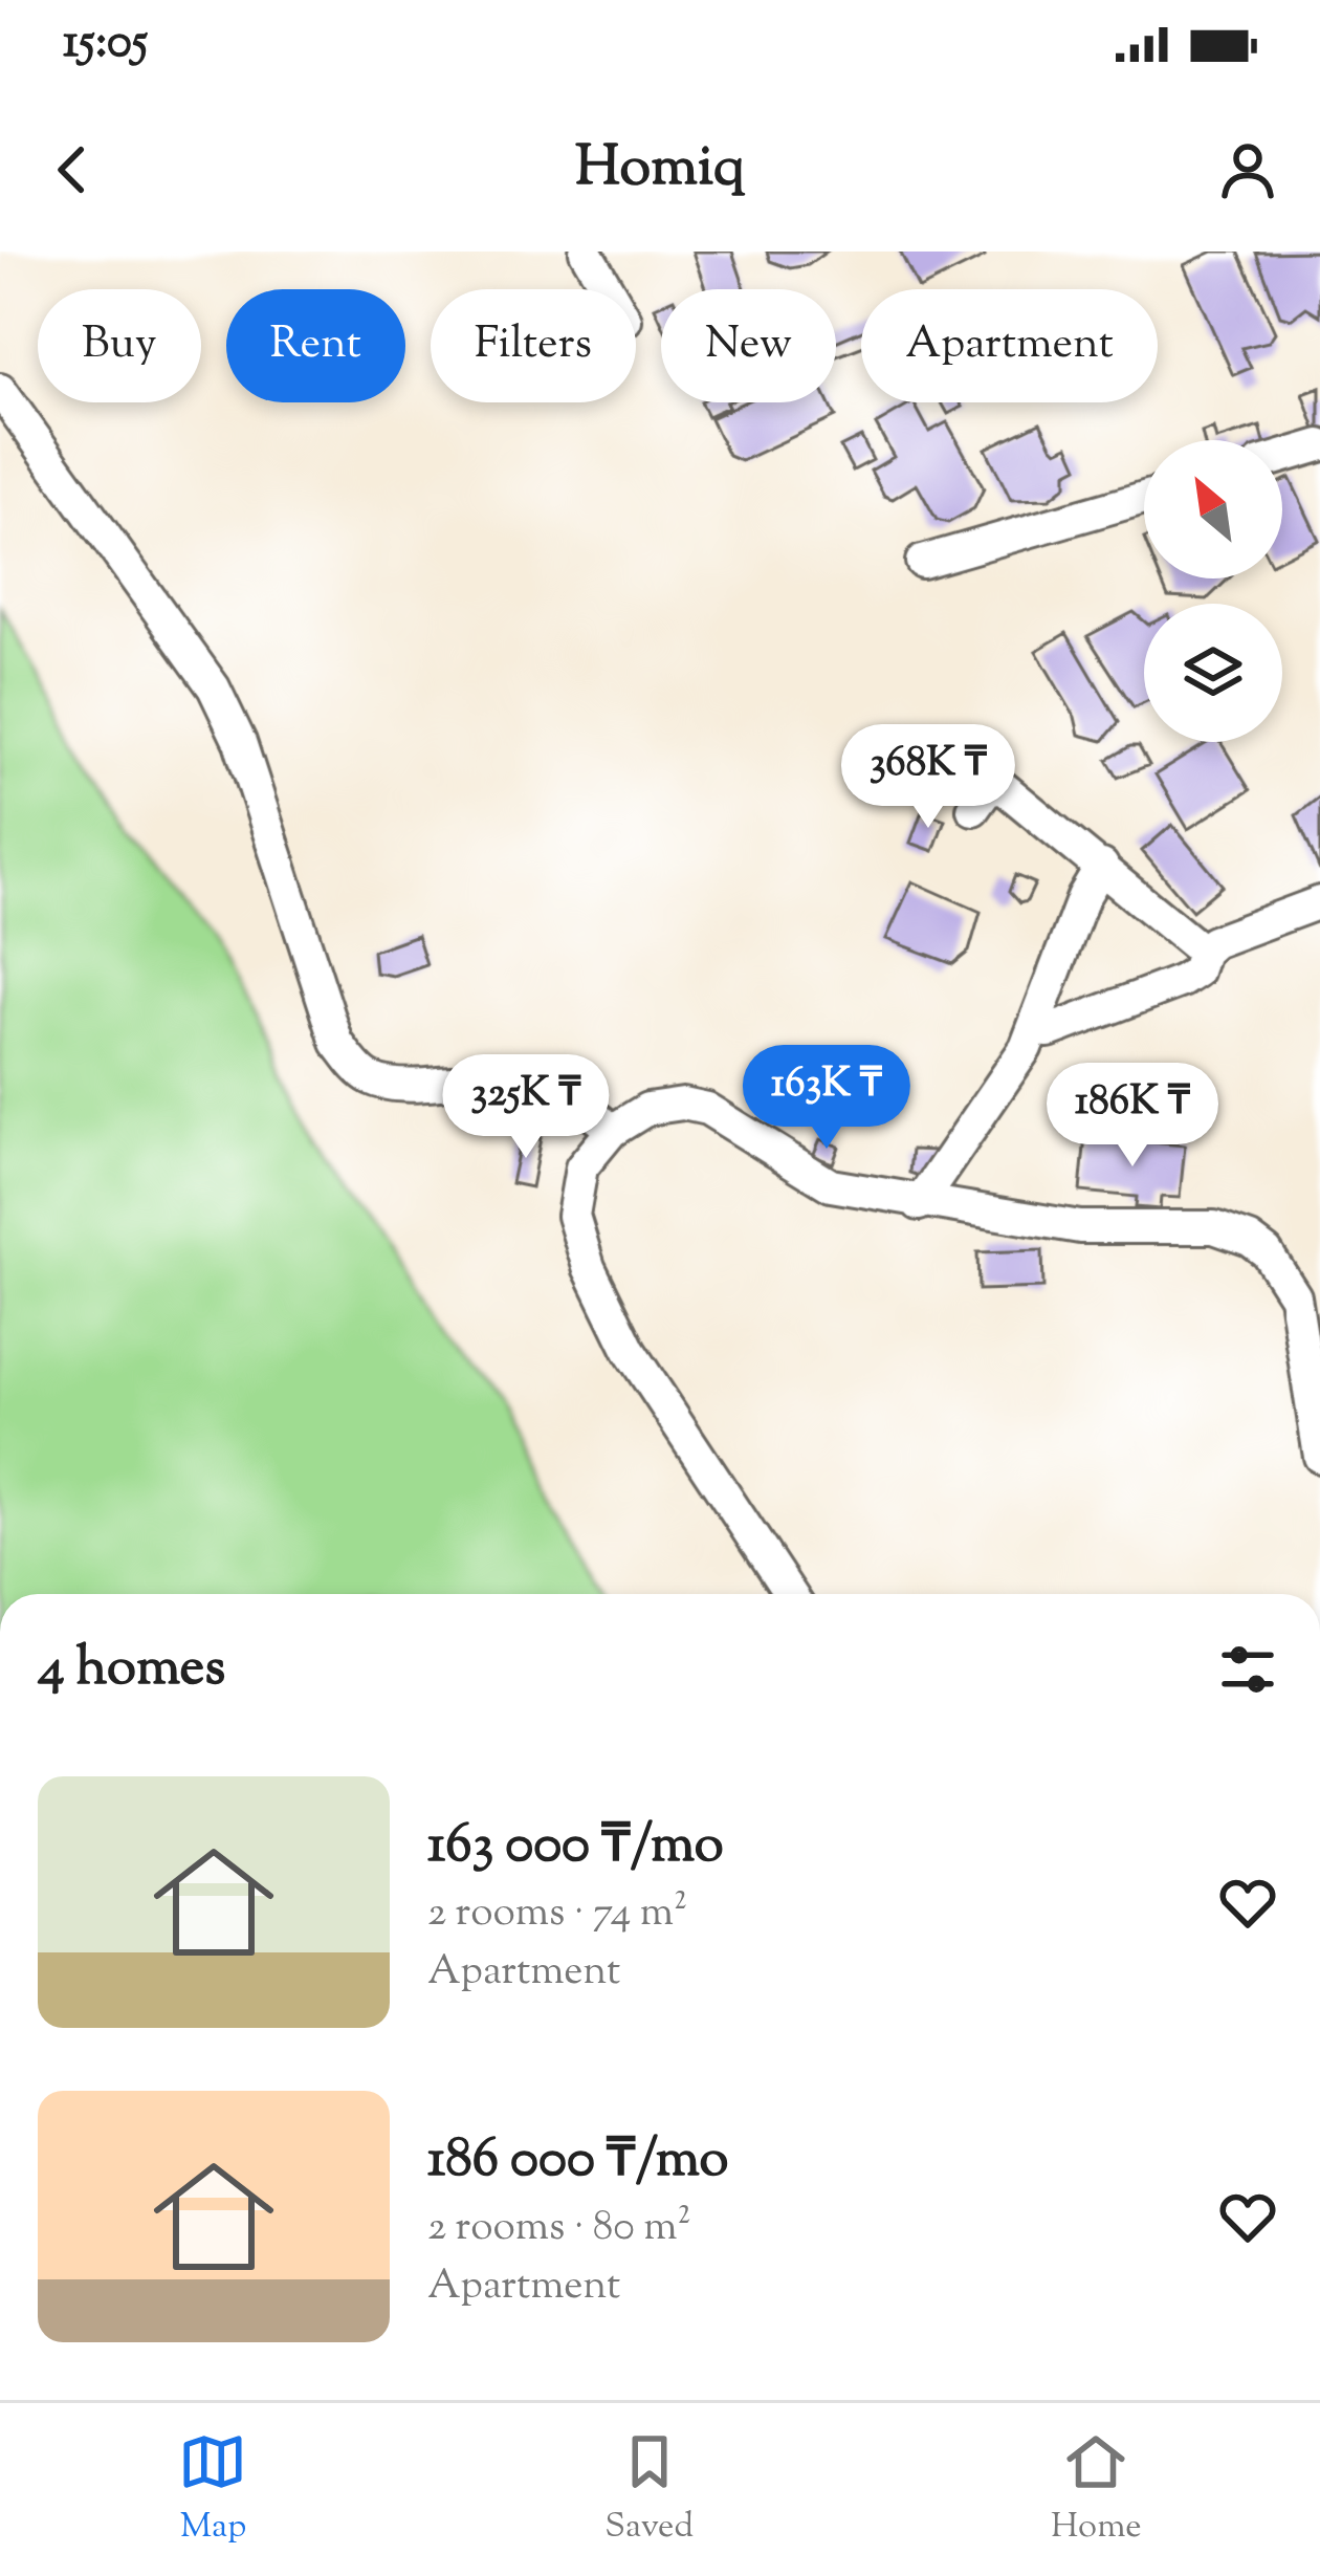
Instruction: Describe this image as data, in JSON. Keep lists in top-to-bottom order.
{
  "north": "top left",
  "page": {
    "status": "15:05",
    "header": "Homiq",
    "chip": [
      "Buy",
      "Rent",
      "Filters",
      "New",
      "Apartment"
    ],
    "price": [
      "368K ₸",
      "163K ₸",
      "325K ₸",
      "186K ₸"
    ],
    "heading": "4 homes",
    "list": [
      {
        "name": "163 000 ₸/mo",
        "note": "2 rooms · 74 m² · Apartment"
      },
      {
        "name": "186 000 ₸/mo",
        "note": "2 rooms · 80 m² · Apartment"
      }
    ],
    "tabs": ["Map", "Saved", "Home"]
  }
}
